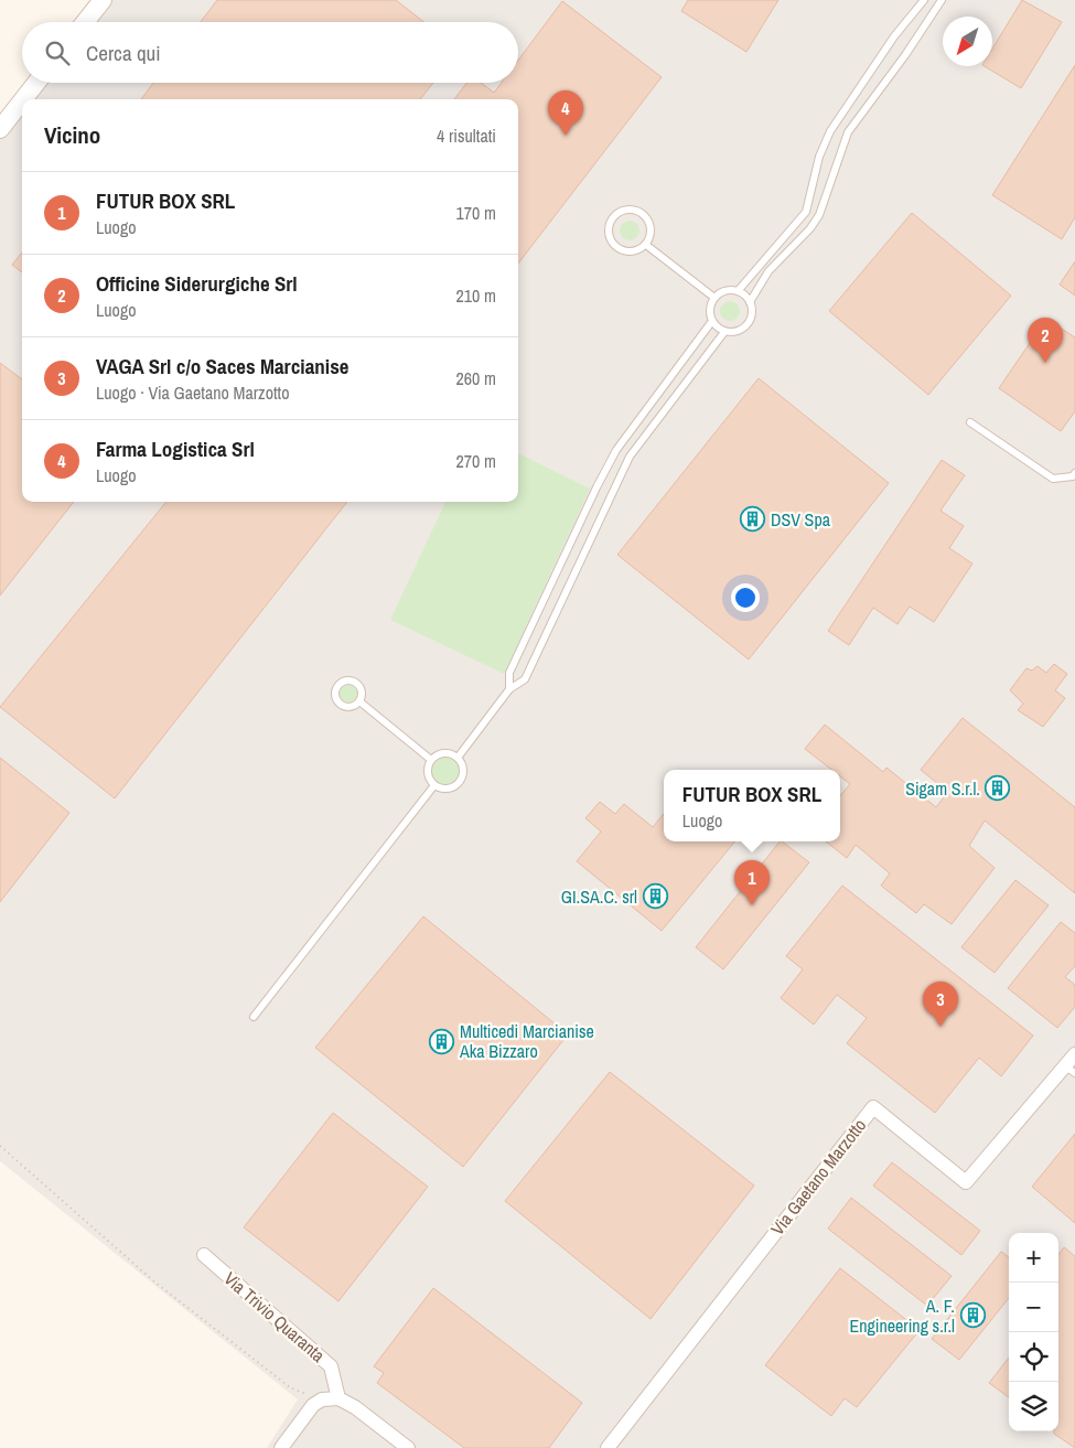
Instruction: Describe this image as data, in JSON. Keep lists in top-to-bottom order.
{
  "streets": {
    "street": ["Via Gaetano Marzotto", "Via Trivio Quaranta"]
  },
  "places": {
    "building": [
      "DSV Spa",
      "Sigam S.r.l.",
      "GI.SA.C. srl",
      "Multicedi Marcianise Aka Bizzaro",
      "A. F. Engineering s.r.l"
    ]
  },
  "north": "bottom left",
  "page": {
    "search": "Cerca qui",
    "pins": [
      "4",
      "2",
      "1",
      "3"
    ],
    "heading": ["Vicino", "4 risultati"],
    "list": [
      {
        "mark": "1",
        "name": "FUTUR BOX SRL",
        "note": "Luogo",
        "value": "170 m"
      },
      {
        "mark": "2",
        "name": "Officine Siderurgiche Srl",
        "note": "Luogo",
        "value": "210 m"
      },
      {
        "mark": "3",
        "name": "VAGA Srl c/o Saces Marcianise",
        "note": "Luogo · Via Gaetano Marzotto",
        "value": "260 m"
      },
      {
        "mark": "4",
        "name": "Farma Logistica Srl",
        "note": "Luogo",
        "value": "270 m"
      }
    ],
    "popup": ["FUTUR BOX SRL", "Luogo"],
    "map_buttons": ["+", "−"]
  }
}
